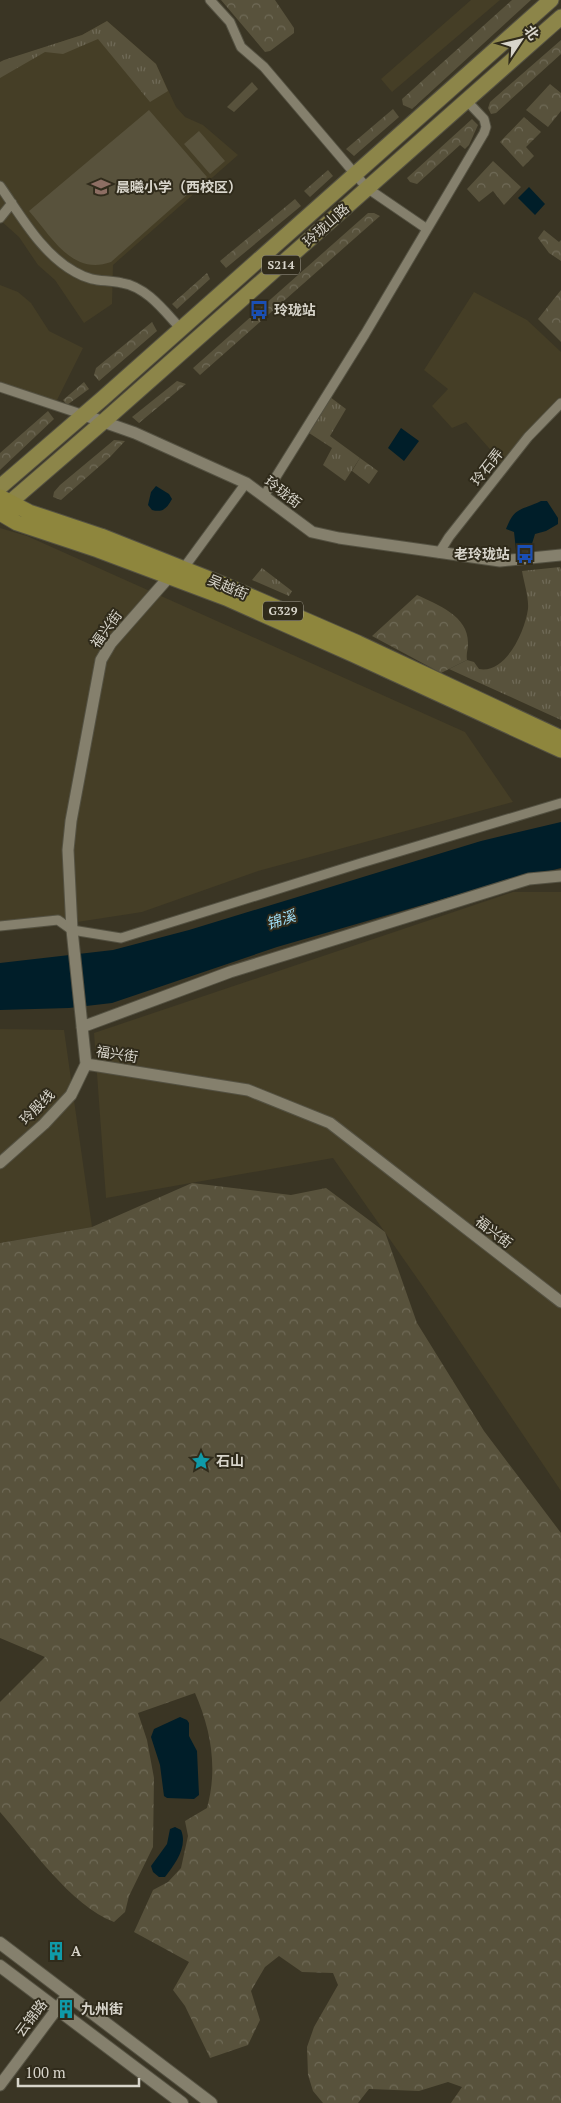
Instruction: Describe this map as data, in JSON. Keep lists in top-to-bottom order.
{
  "streets": {
    "highway": ["吴越街", "G329"],
    "main road": ["玲珑山路", "S214"],
    "street": [
      "玲石弄",
      "玲珑街",
      "福兴街",
      "玲殷线",
      "云锦路"
    ]
  },
  "crossings": [
    ["玲珑山路", "玲珑街"],
    ["玲珑山路", "吴越街"],
    ["玲石弄", "玲珑街"],
    ["吴越街", "福兴街"],
    ["福兴街", "玲殷线"]
  ],
  "water": ["锦溪"],
  "places": {
    "school or university": ["晨曦小学（西校区）"],
    "bus stop": ["玲珑站", "老玲珑站"],
    "place": ["石山"],
    "building": ["A", "九州街"]
  },
  "scale_bar": "100 m",
  "north": "top right"
}
